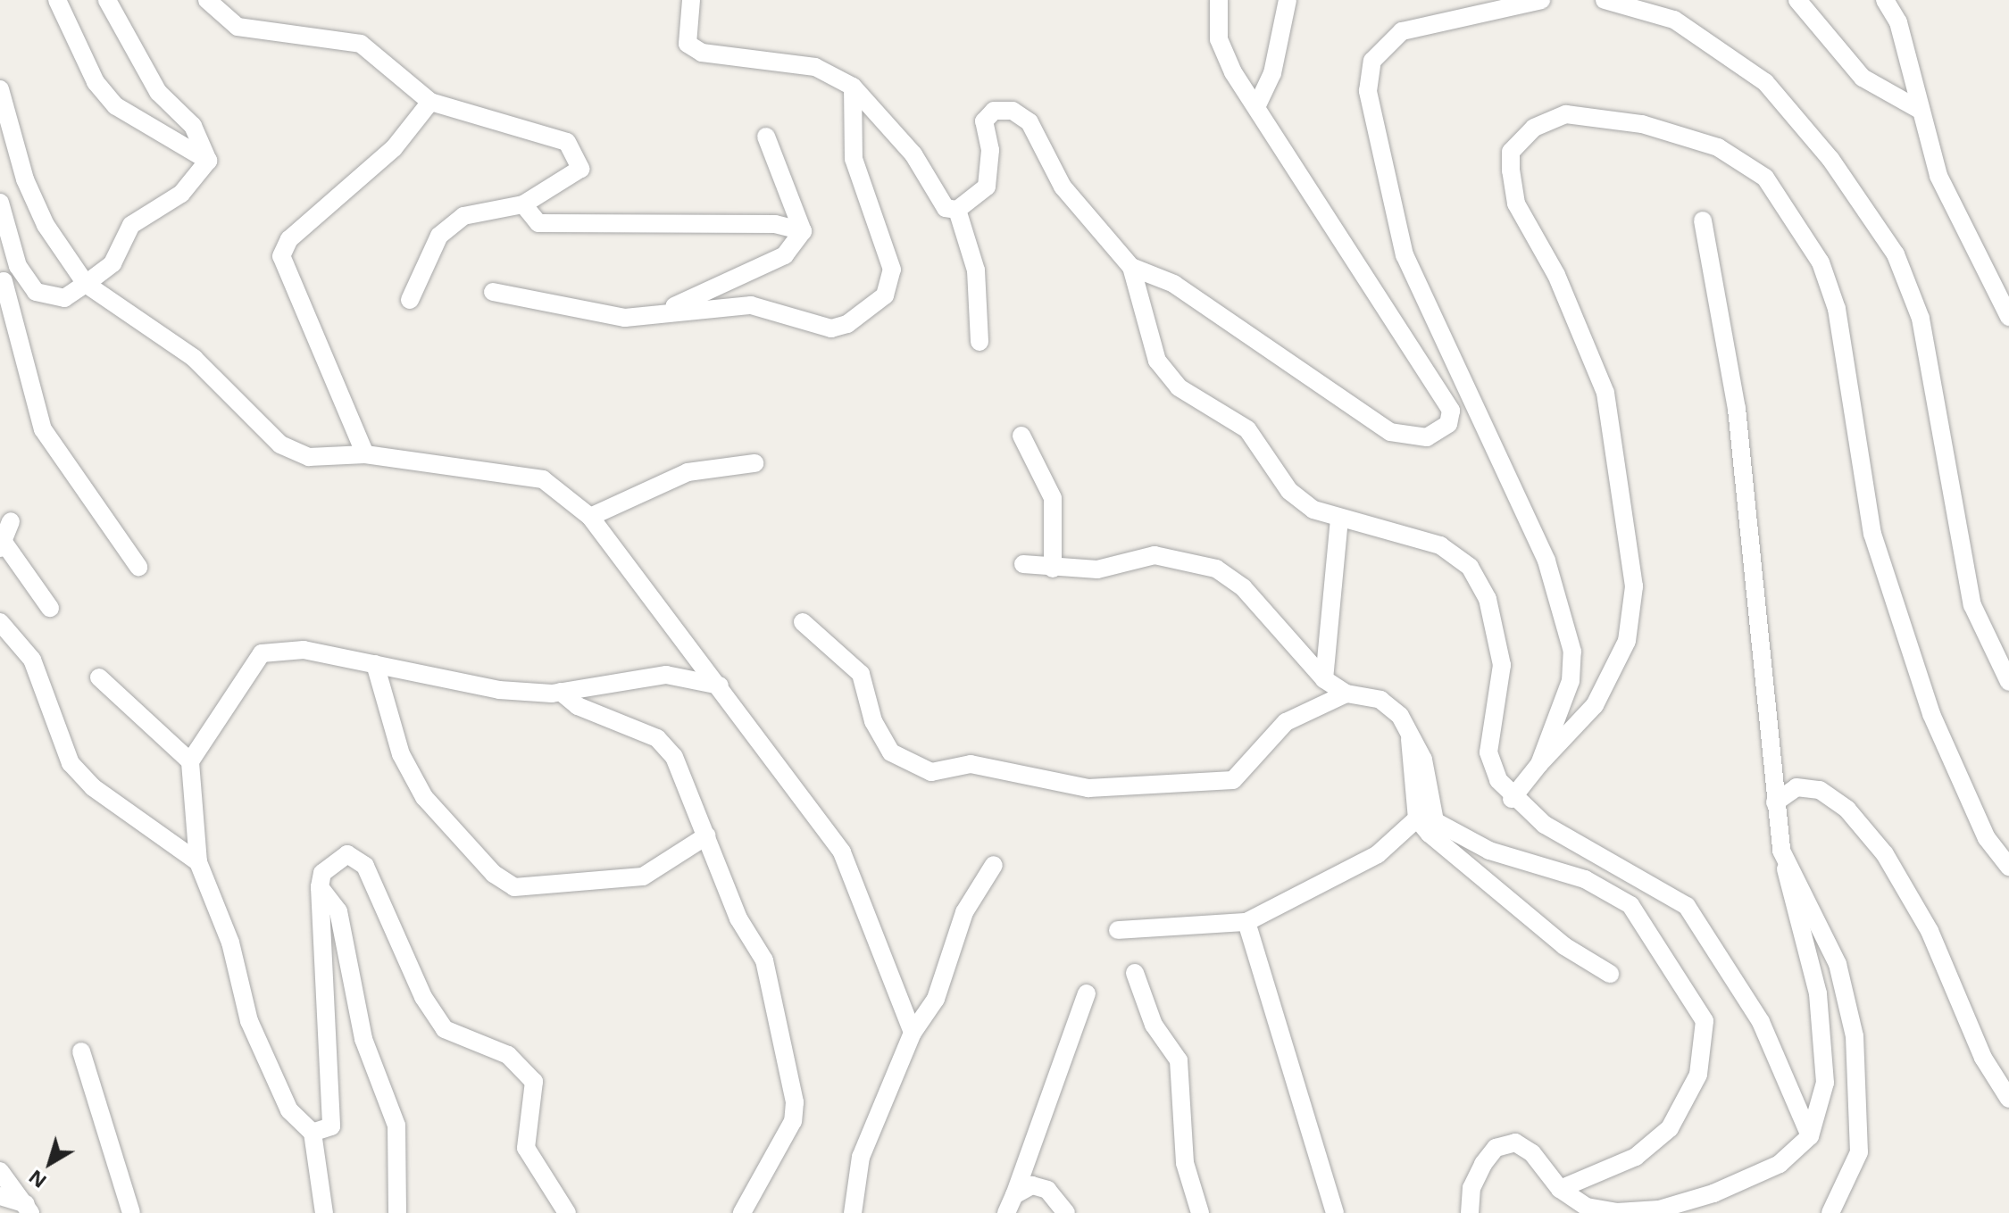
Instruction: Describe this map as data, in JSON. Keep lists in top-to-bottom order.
{
  "north": "bottom left"
}
